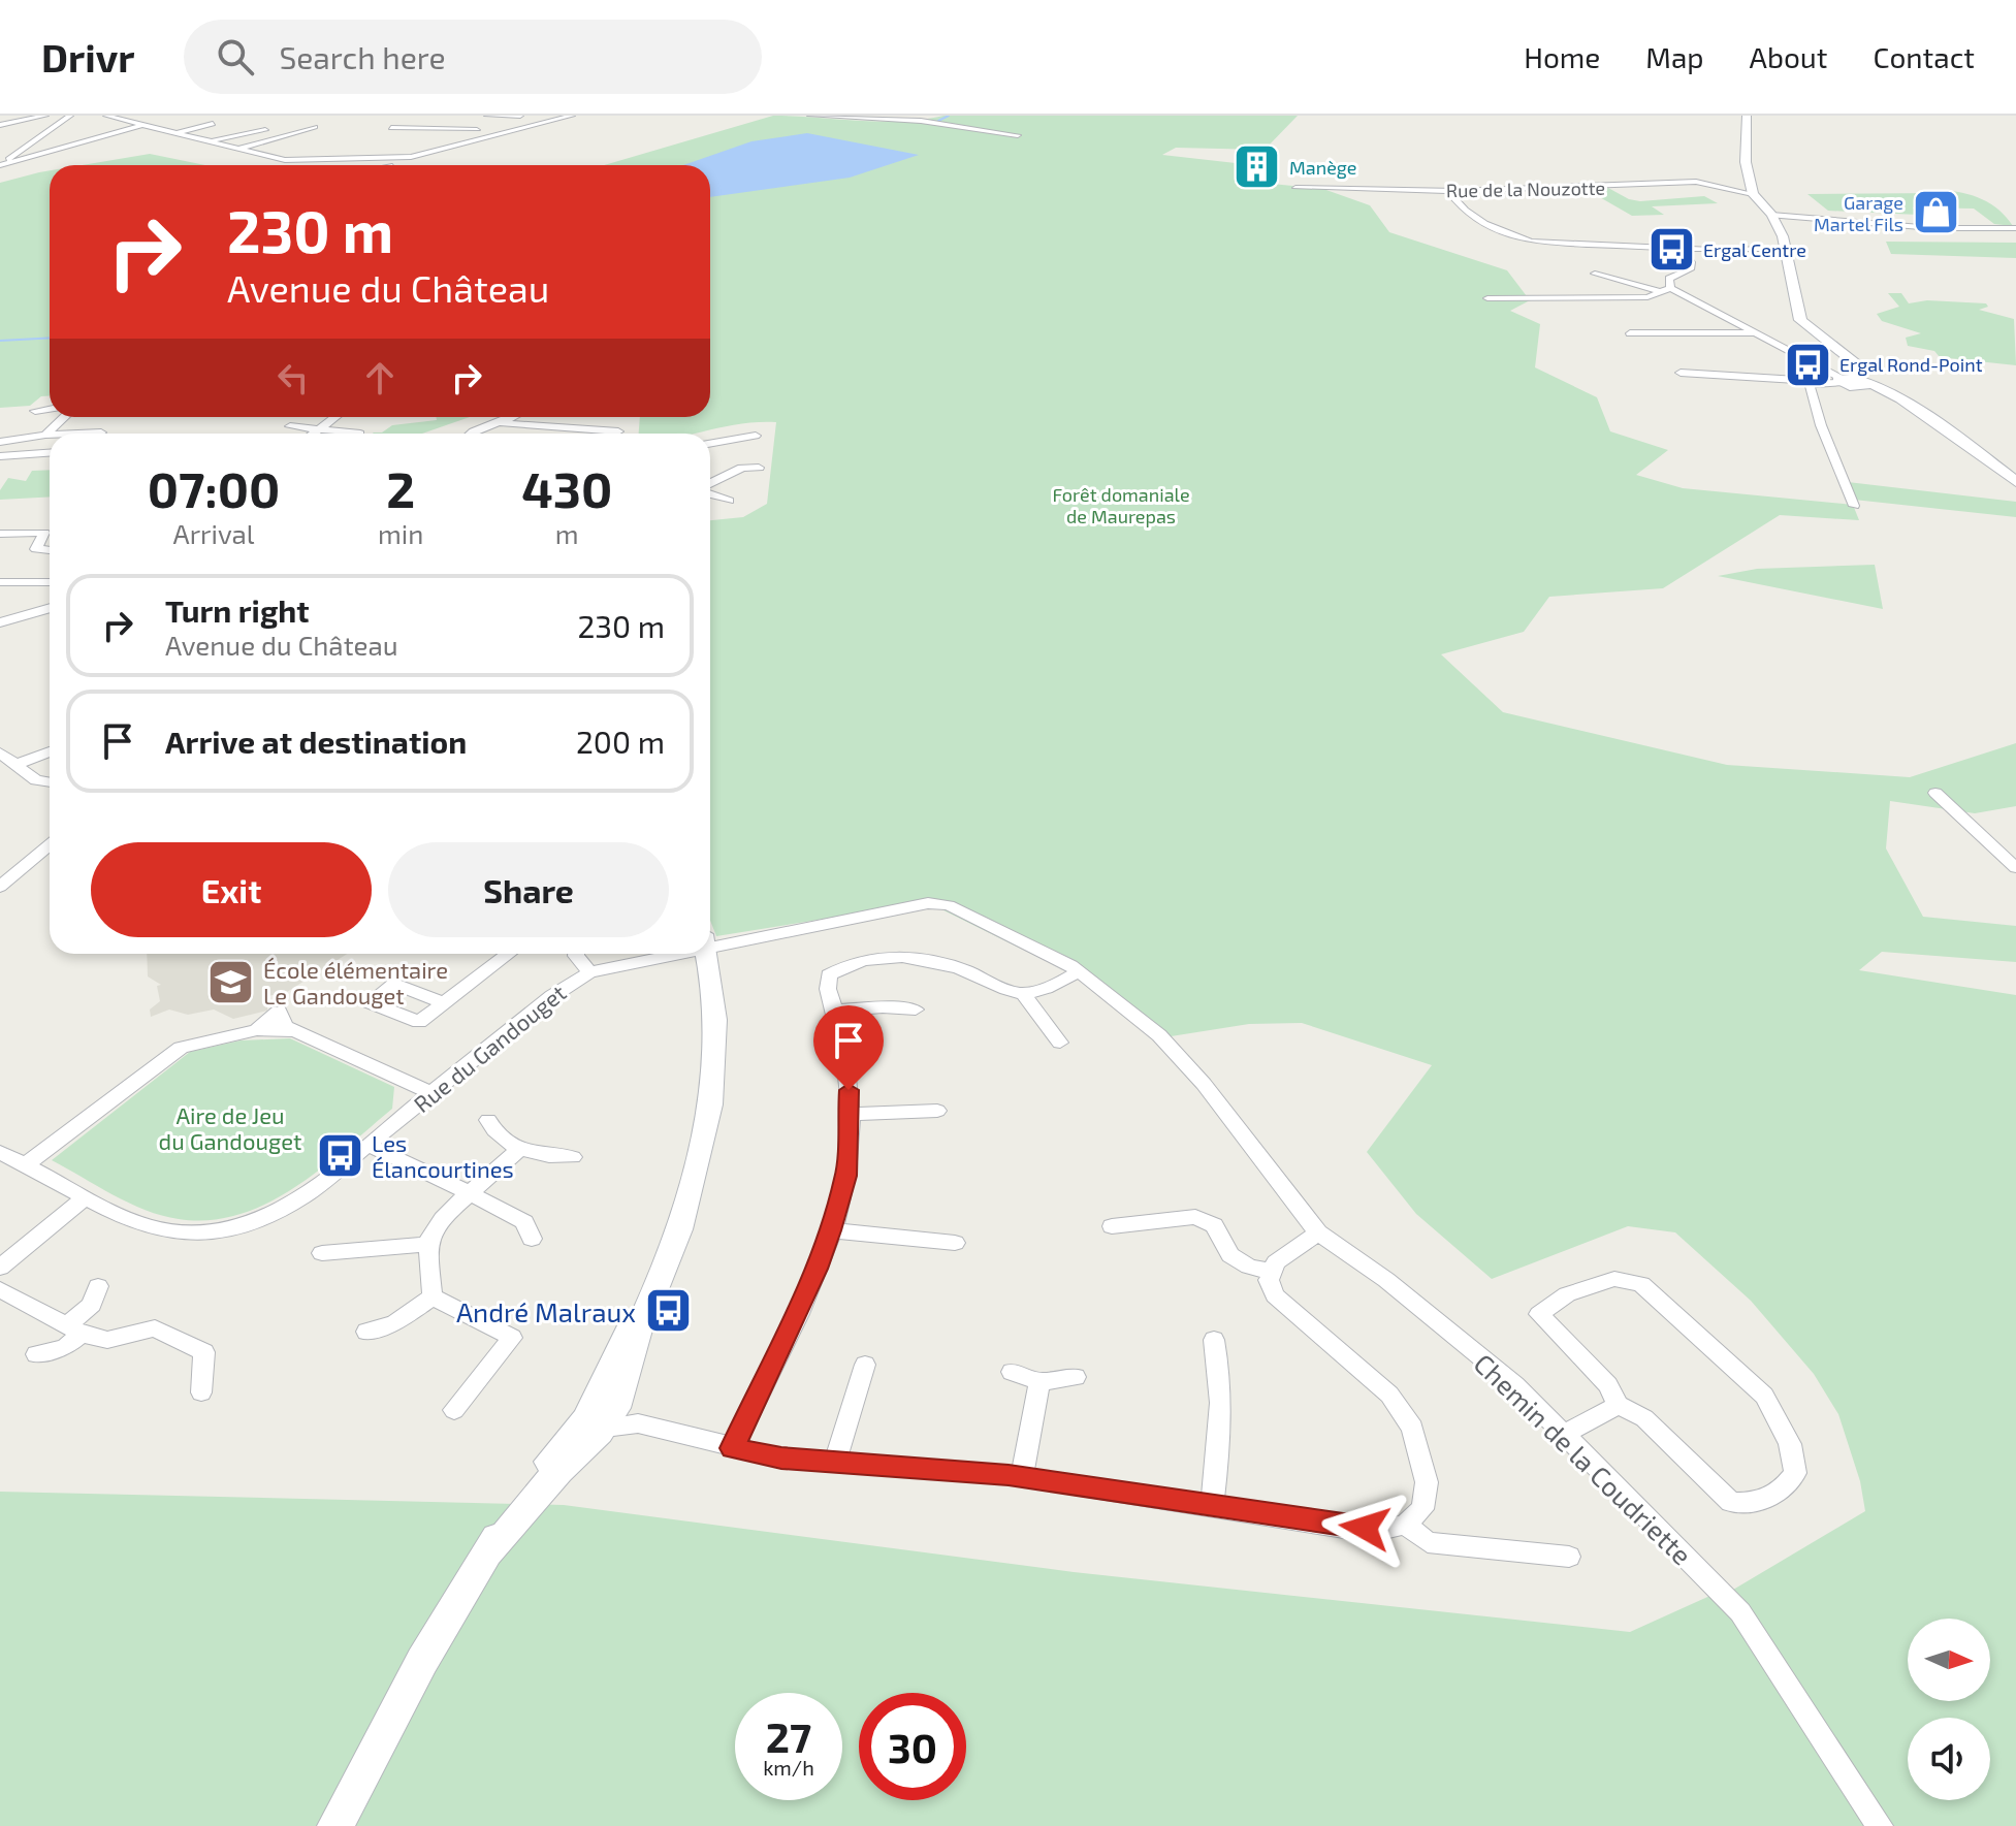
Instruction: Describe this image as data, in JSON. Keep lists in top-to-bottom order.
{
  "streets": {
    "street": ["Rue de la Nouzotte", "Rue du Gandouget", "Chemin de la Coudriette"]
  },
  "crossings": [
    ["Rue du Gandouget", "Chemin de la Coudriette"]
  ],
  "parks": ["Forêt domaniale de Maurepas", "Aire de Jeu du Gandouget"],
  "places": {
    "building": ["Manège"],
    "shop": ["Garage Martel Fils"],
    "bus stop": [
      "Ergal Centre",
      "Ergal Rond-Point",
      "Les Élancourtines",
      "André Malraux"
    ],
    "school or university": ["École élémentaire Le Gandouget"]
  },
  "north": "right",
  "page": {
    "header": "Drivr",
    "search": "Search here",
    "nav": [
      "Home",
      "Map",
      "About",
      "Contact"
    ],
    "turn": ["230 m", "Avenue du Château"],
    "eta": [
      "07:00",
      "Arrival",
      "2",
      "min",
      "430",
      "m"
    ],
    "list": [
      {
        "name": "Turn right",
        "note": "Avenue du Château",
        "value": "230 m"
      },
      {
        "name": "Arrive at destination",
        "value": "200 m"
      }
    ],
    "buttons": ["Exit", "Share"],
    "speed": "27 km/h",
    "limit": "30"
  }
}
